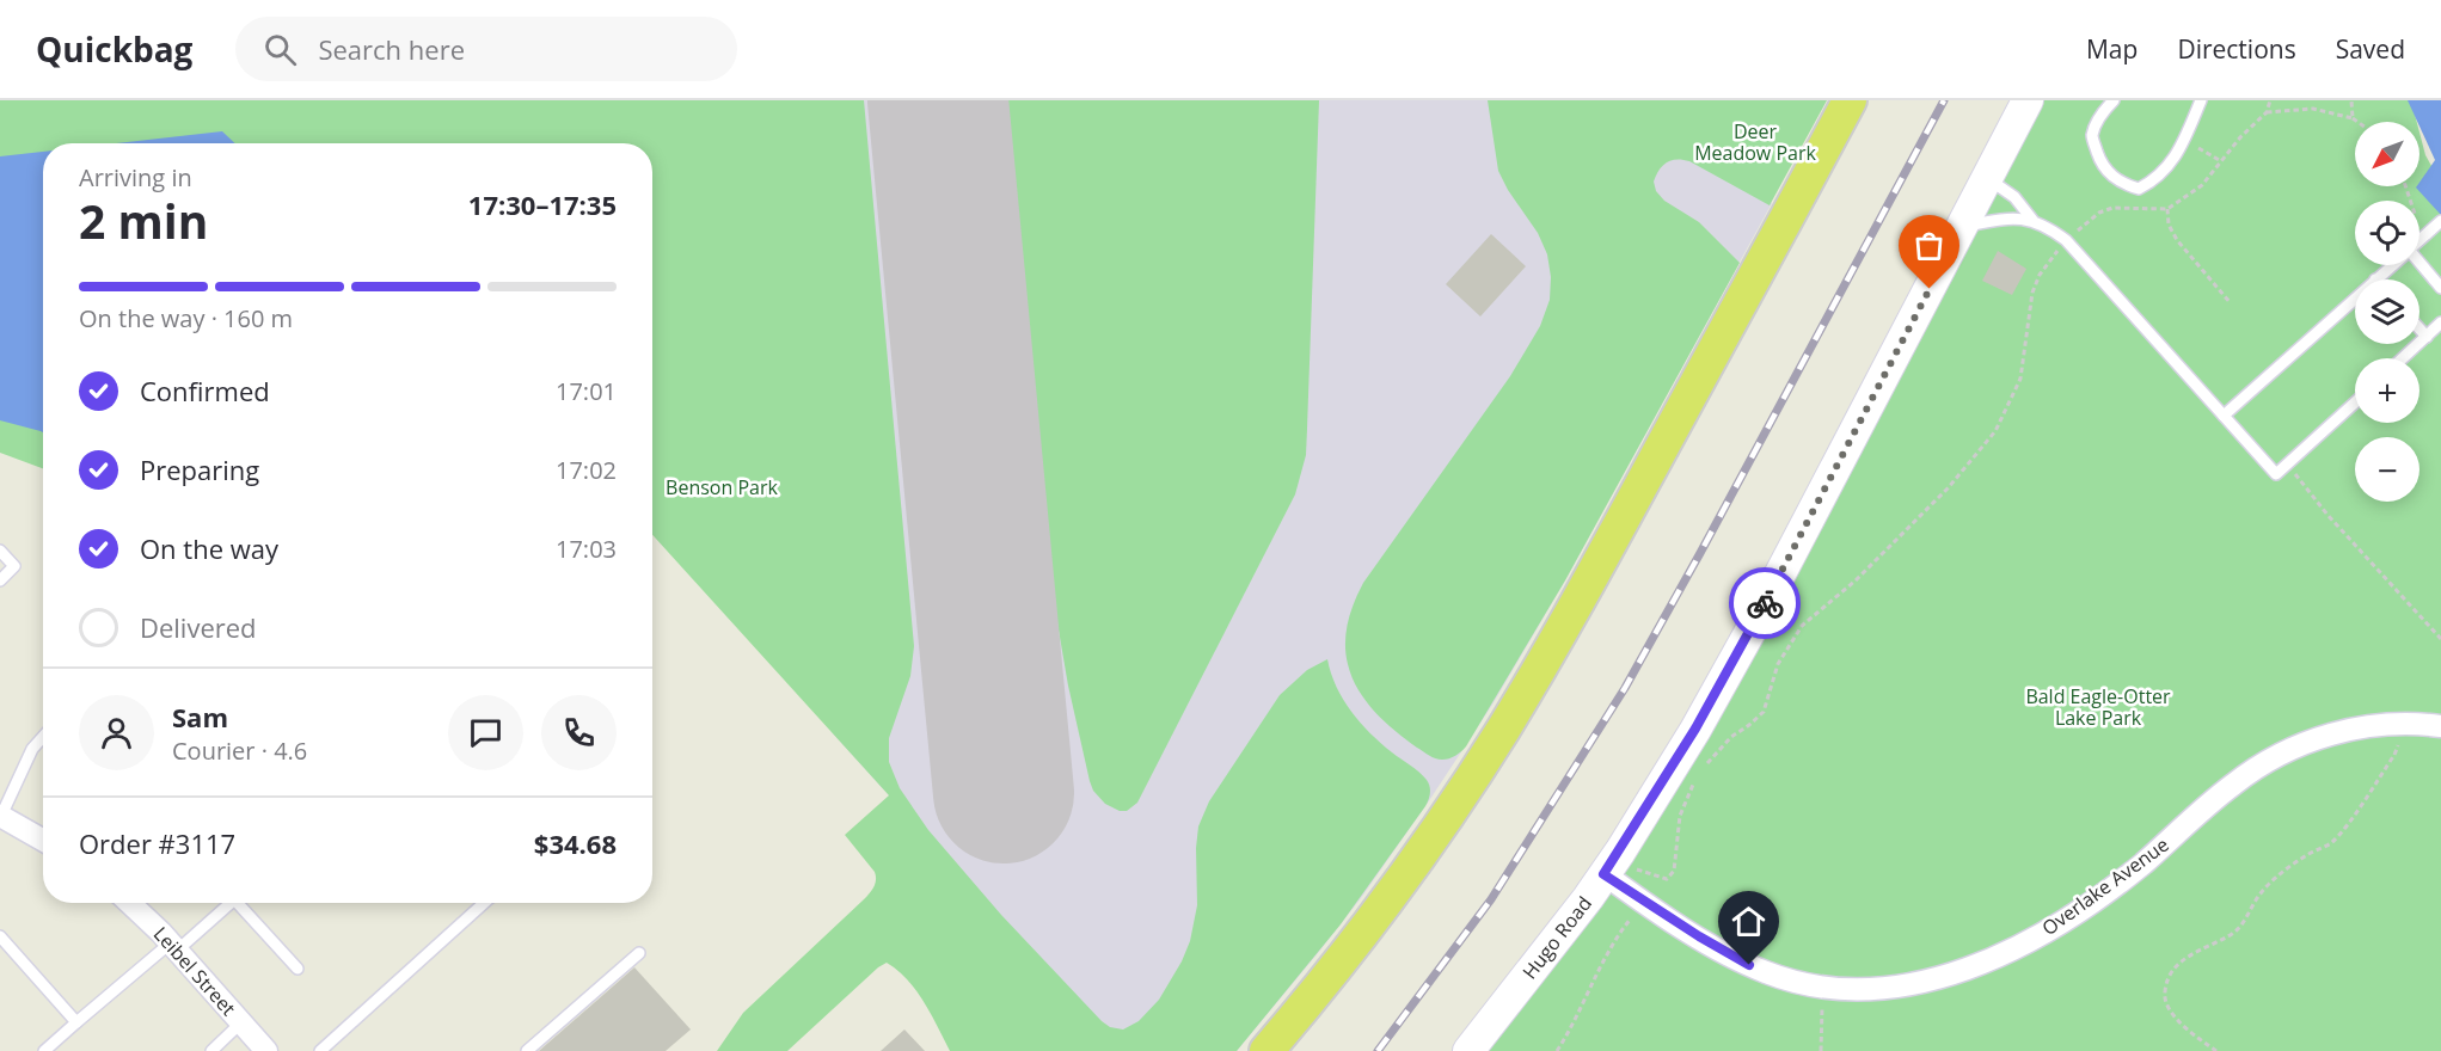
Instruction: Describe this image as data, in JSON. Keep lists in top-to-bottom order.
{
  "streets": {
    "street": ["Overlake Avenue", "Hugo Road", "Leibel Street"]
  },
  "crossings": [
    ["Overlake Avenue", "Hugo Road"]
  ],
  "parks": ["Deer Meadow Park", "Benson Park", "Bald Eagle-Otter Lake Park"],
  "north": "bottom left",
  "page": {
    "header": "Quickbag",
    "search": "Search here",
    "nav": ["Map", "Directions", "Saved"],
    "map_buttons": ["+", "−"],
    "heading": ["2 min", "Arriving in", "17:30–17:35"],
    "panel": [
      "Sam",
      "Courier · 4.6",
      "Order #3117",
      "$34.68"
    ],
    "bar": "On the way · 160 m",
    "list": [
      ["Confirmed", "17:01"],
      ["Preparing", "17:02"],
      ["On the way", "17:03"],
      "Delivered"
    ]
  }
}
